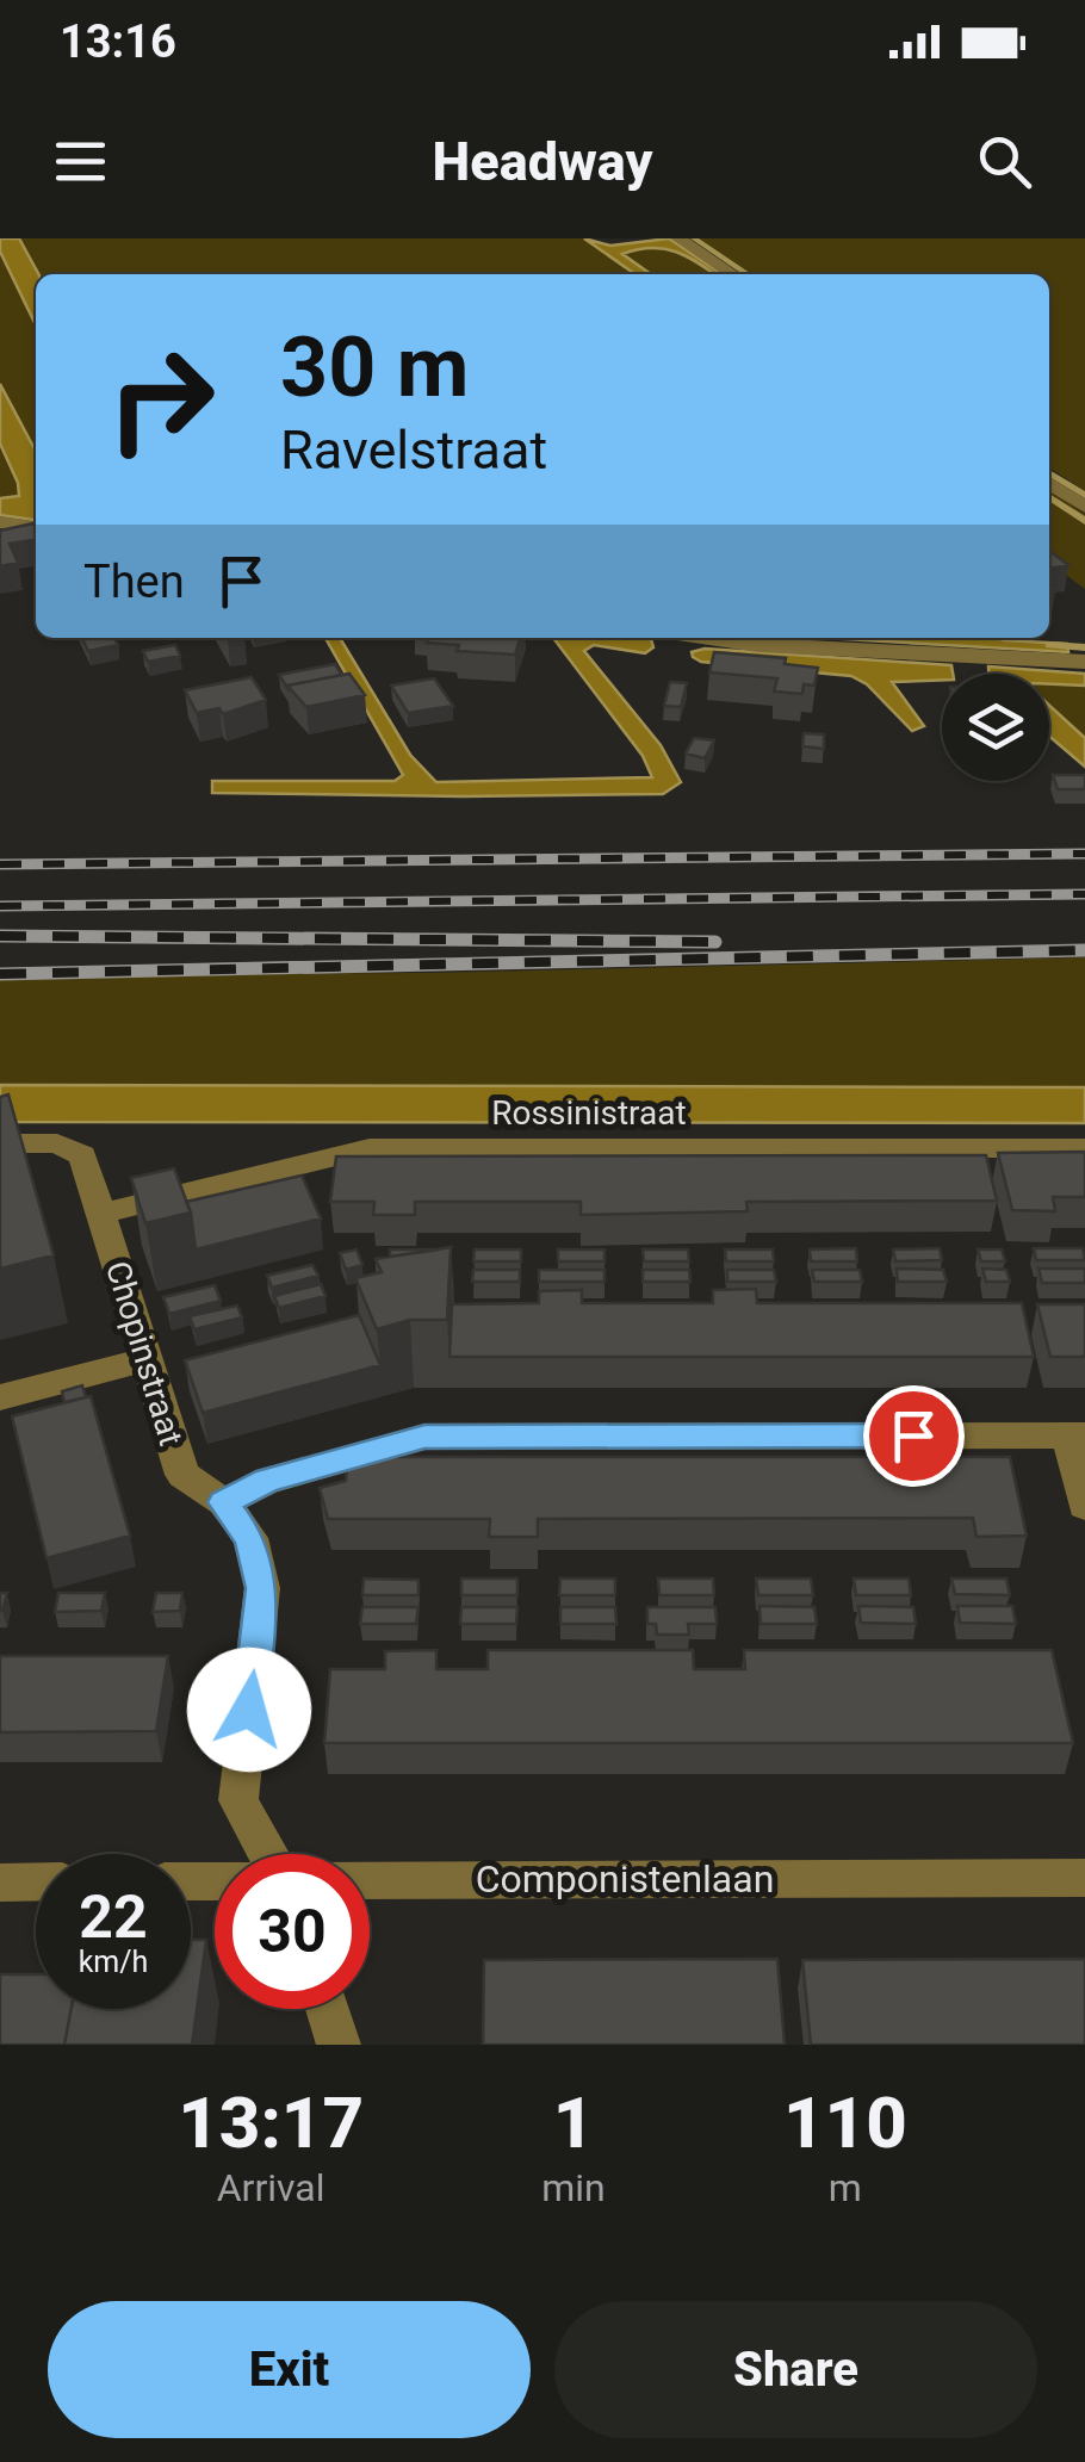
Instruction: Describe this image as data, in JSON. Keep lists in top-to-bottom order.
{
  "streets": {
    "street": ["Rossinistraat", "Chopinstraat", "Componistenlaan"]
  },
  "crossings": [
    ["Rossinistraat", "Chopinstraat"]
  ],
  "page": {
    "status": "13:16",
    "header": "Headway",
    "turn": ["30 m", "Ravelstraat"],
    "then": "Then",
    "speed": "22 km/h",
    "limit": "30",
    "eta": [
      "13:17",
      "Arrival",
      "1",
      "min",
      "110",
      "m"
    ],
    "buttons": ["Exit", "Share"]
  }
}
